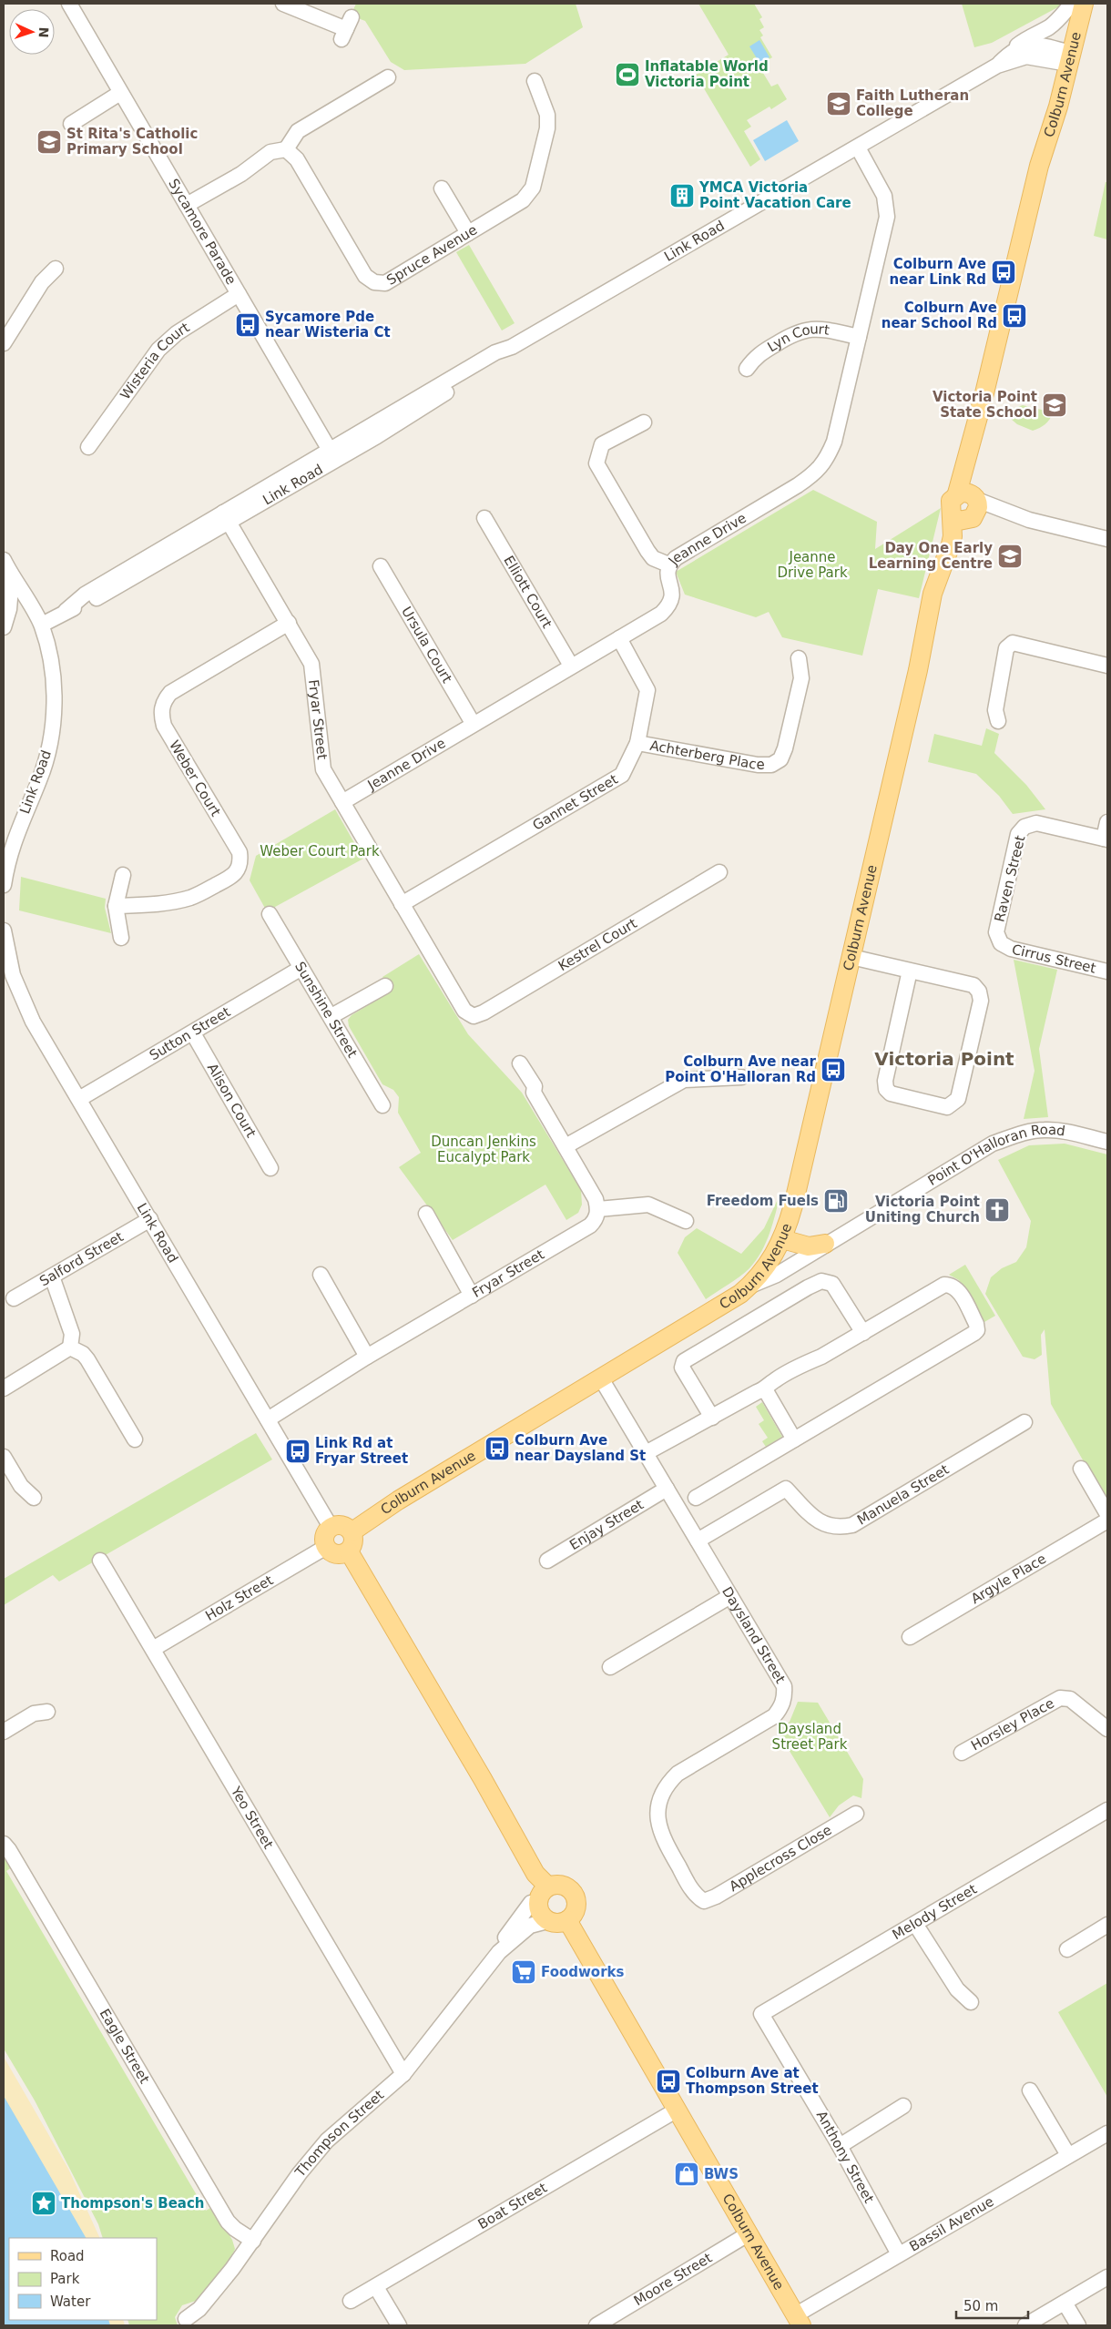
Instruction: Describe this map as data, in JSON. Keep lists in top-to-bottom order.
{
  "streets": {
    "main road": ["Colburn Avenue"],
    "street": [
      "Sycamore Parade",
      "Link Road",
      "Spruce Avenue",
      "Lyn Court",
      "Wisteria Court",
      "Jeanne Drive",
      "Elliott Court",
      "Ursula Court",
      "Fryar Street",
      "Achterberg Place",
      "Weber Court",
      "Gannet Street",
      "Raven Street",
      "Kestrel Court",
      "Cirrus Street",
      "Sunshine Street",
      "Sutton Street",
      "Alison Court",
      "Point O'Halloran Road",
      "Salford Street",
      "Manuela Street",
      "Enjay Street",
      "Argyle Place",
      "Holz Street",
      "Daysland Street",
      "Horsley Place",
      "Yeo Street",
      "Applecross Close",
      "Melody Street",
      "Eagle Street",
      "Thompson Street",
      "Anthony Street",
      "Boat Street",
      "Bassil Avenue",
      "Moore Street"
    ]
  },
  "crossings": [
    ["Colburn Avenue", "Link Road"],
    ["Colburn Avenue", "Point O'Halloran Road"],
    ["Colburn Avenue", "Holz Street"],
    ["Colburn Avenue", "Daysland Street"],
    ["Colburn Avenue", "Thompson Street"],
    ["Colburn Avenue", "Boat Street"],
    ["Colburn Avenue", "Bassil Avenue"],
    ["Colburn Avenue", "Moore Street"],
    ["Sycamore Parade", "Link Road"],
    ["Sycamore Parade", "Wisteria Court"],
    ["Link Road", "Jeanne Drive"],
    ["Link Road", "Fryar Street"],
    ["Link Road", "Sutton Street"],
    ["Link Road", "Salford Street"],
    ["Link Road", "Holz Street"],
    ["Lyn Court", "Jeanne Drive"],
    ["Jeanne Drive", "Elliott Court"],
    ["Jeanne Drive", "Ursula Court"],
    ["Jeanne Drive", "Fryar Street"],
    ["Jeanne Drive", "Gannet Street"],
    ["Fryar Street", "Weber Court"],
    ["Fryar Street", "Gannet Street"],
    ["Fryar Street", "Kestrel Court"],
    ["Achterberg Place", "Gannet Street"],
    ["Raven Street", "Cirrus Street"],
    ["Sunshine Street", "Sutton Street"],
    ["Sutton Street", "Alison Court"],
    ["Manuela Street", "Daysland Street"],
    ["Enjay Street", "Daysland Street"],
    ["Holz Street", "Yeo Street"],
    ["Daysland Street", "Applecross Close"],
    ["Yeo Street", "Thompson Street"],
    ["Melody Street", "Anthony Street"],
    ["Eagle Street", "Thompson Street"],
    ["Anthony Street", "Bassil Avenue"]
  ],
  "districts": ["Victoria Point"],
  "parks": [
    "Jeanne Drive Park",
    "Weber Court Park",
    "Duncan Jenkins Eucalypt Park",
    "Daysland Street Park"
  ],
  "places": {
    "sports": ["Inflatable World Victoria Point"],
    "school or university": [
      "Faith Lutheran College",
      "St Rita's Catholic Primary School",
      "Victoria Point State School",
      "Day One Early Learning Centre"
    ],
    "building": ["YMCA Victoria Point Vacation Care"],
    "bus stop": [
      "Colburn Ave near Link Rd",
      "Colburn Ave near School Rd",
      "Sycamore Pde near Wisteria Ct",
      "Colburn Ave near Point O'Halloran Rd",
      "Colburn Ave near Daysland St",
      "Link Rd at Fryar Street",
      "Colburn Ave at Thompson Street"
    ],
    "fuel station": ["Freedom Fuels"],
    "church": ["Victoria Point Uniting Church"],
    "supermarket": ["Foodworks"],
    "shop": ["BWS"],
    "place": ["Thompson's Beach"]
  },
  "legend": ["Road", "Park", "Water"],
  "scale_bar": "50 m",
  "north": "right"
}
